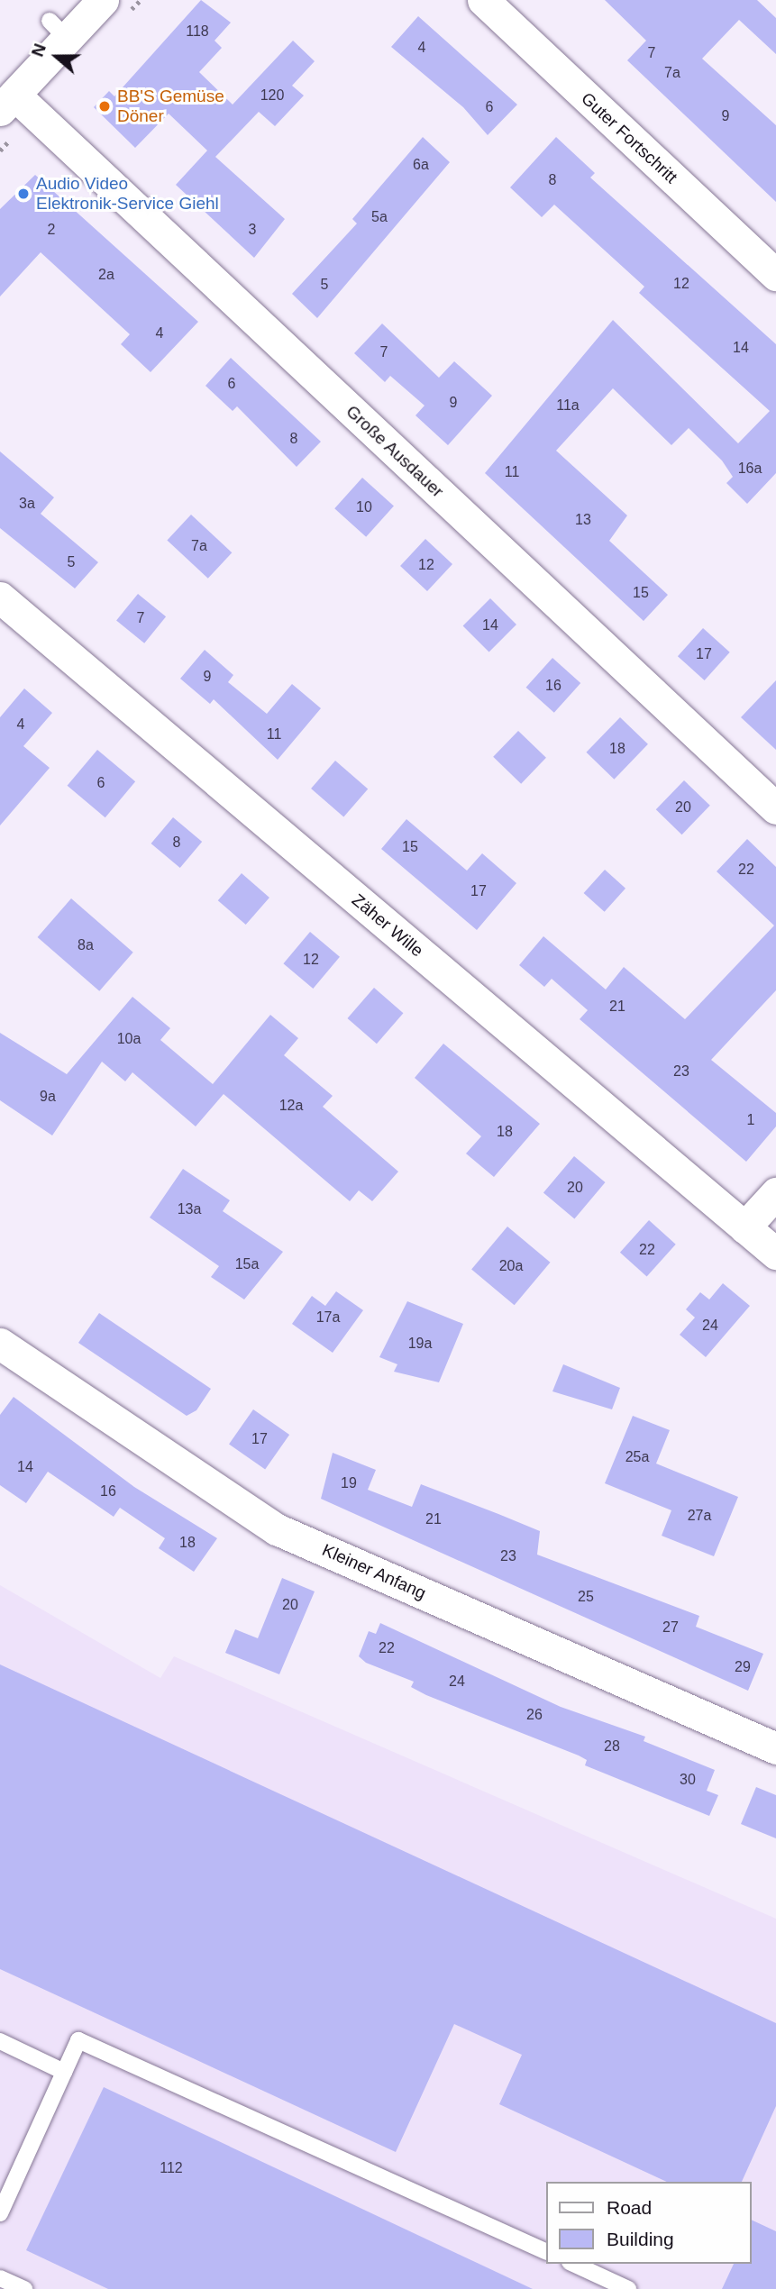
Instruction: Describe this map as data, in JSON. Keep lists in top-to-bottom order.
{
  "streets": {
    "street": [
      "Guter Fortschritt",
      "Große Ausdauer",
      "Zäher Wille",
      "Kleiner Anfang"
    ]
  },
  "places": ["BB'S Gemüse Döner", "Audio Video Elektronik-Service Giehl"],
  "house_numbers": [
    "118",
    "4",
    "7",
    "7a",
    "120",
    "6",
    "9",
    "6a",
    "8",
    "5a",
    "2",
    "3",
    "2a",
    "12",
    "5",
    "4",
    "14",
    "7",
    "6",
    "9",
    "11a",
    "8",
    "16a",
    "11",
    "3a",
    "10",
    "13",
    "7a",
    "5",
    "12",
    "15",
    "7",
    "14",
    "17",
    "9",
    "16",
    "4",
    "11",
    "18",
    "6",
    "20",
    "8",
    "15",
    "22",
    "17",
    "8a",
    "12",
    "21",
    "10a",
    "23",
    "9a",
    "12a",
    "1",
    "18",
    "20",
    "13a",
    "22",
    "15a",
    "20a",
    "17a",
    "24",
    "19a",
    "17",
    "25a",
    "14",
    "19",
    "16",
    "27a",
    "21",
    "18",
    "23",
    "25",
    "20",
    "27",
    "22",
    "29",
    "24",
    "26",
    "28",
    "30",
    "112"
  ],
  "legend": ["Road", "Building"],
  "north": "left"
}
